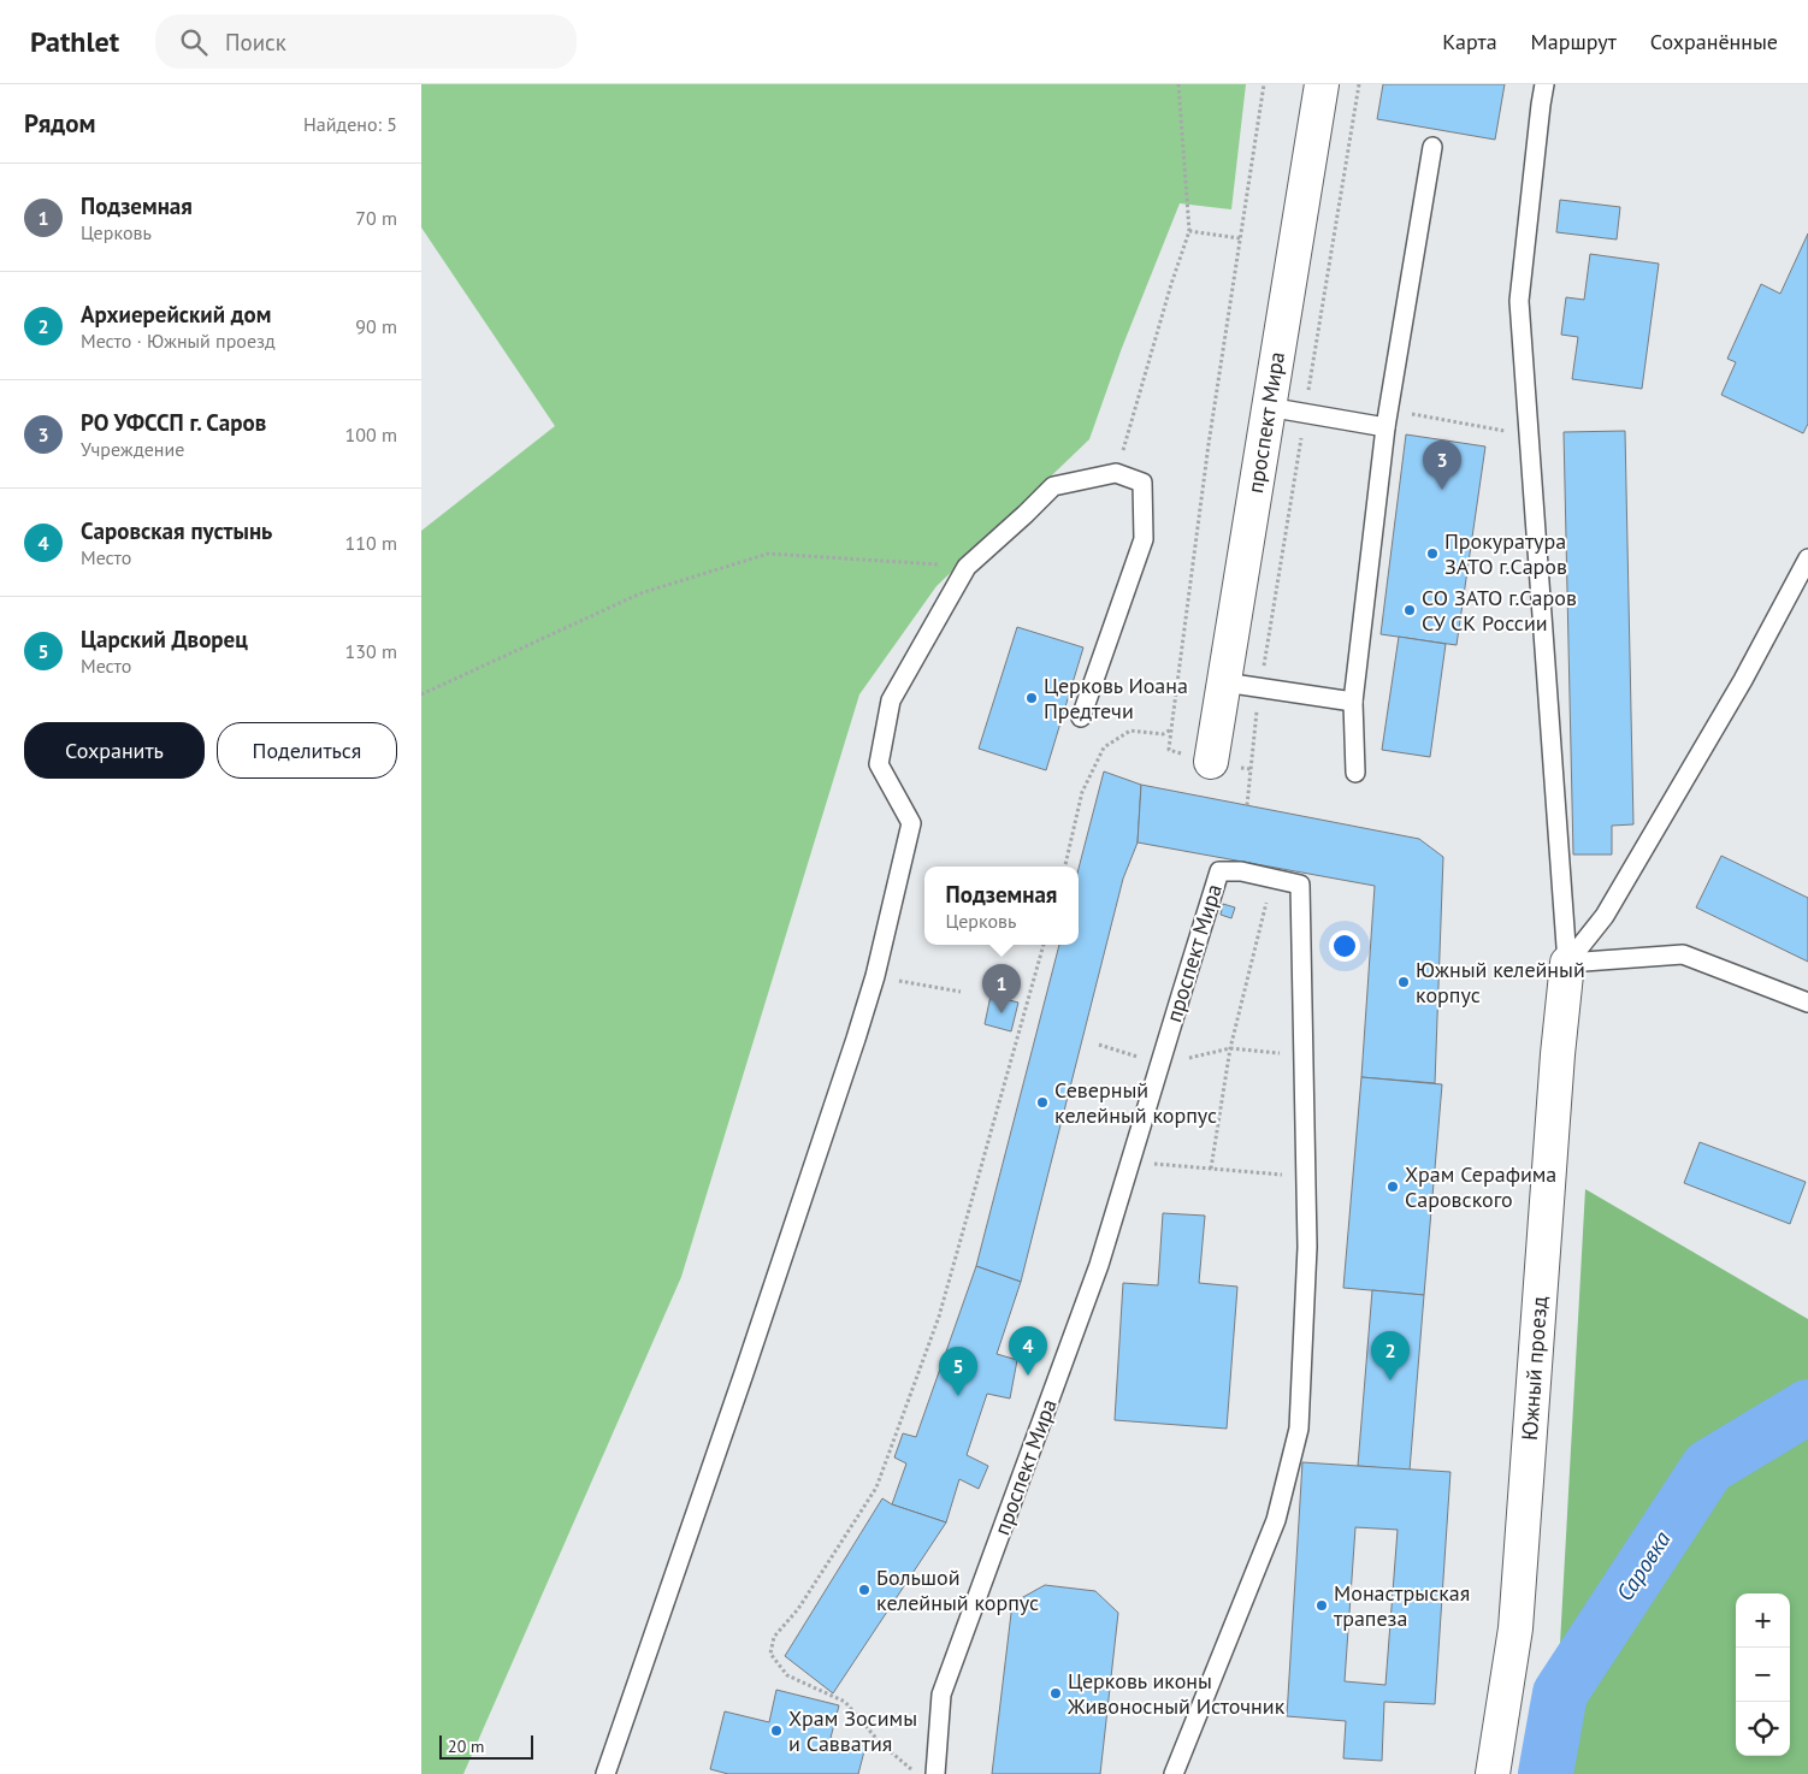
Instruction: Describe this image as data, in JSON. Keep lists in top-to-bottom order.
{
  "streets": {
    "street": ["проспект Мира", "Южный проезд"]
  },
  "water": ["Саровка"],
  "places": [
    "Прокуратура ЗАТО г.Саров",
    "СО ЗАТО г.Саров СУ СК России",
    "Церковь Иоана Предтечи",
    "Южный келейный корпус",
    "Северный келейный корпус",
    "Храм Серафима Саровского",
    "Большой келейный корпус",
    "Монастрыская трапеза",
    "Церковь иконы Живоносный Источник",
    "Храм Зосимы и Савватия"
  ],
  "scale_bar": "20 m",
  "page": {
    "header": "Pathlet",
    "search": "Поиск",
    "nav": ["Карта", "Маршрут", "Сохранённые"],
    "heading": ["Рядом", "Найдено: 5"],
    "list": [
      {
        "mark": "1",
        "name": "Подземная",
        "note": "Церковь",
        "value": "70 m"
      },
      {
        "mark": "2",
        "name": "Архиерейский дом",
        "note": "Место · Южный проезд",
        "value": "90 m"
      },
      {
        "mark": "3",
        "name": "РО УФССП г. Саров",
        "note": "Учреждение",
        "value": "100 m"
      },
      {
        "mark": "4",
        "name": "Саровская пустынь",
        "note": "Место",
        "value": "110 m"
      },
      {
        "mark": "5",
        "name": "Царский Дворец",
        "note": "Место",
        "value": "130 m"
      }
    ],
    "pins": [
      "3",
      "1",
      "4",
      "2",
      "5"
    ],
    "buttons": ["Сохранить", "Поделиться"],
    "popup": ["Подземная", "Церковь"],
    "map_buttons": ["+", "−"],
    "scale": "20 m"
  }
}
